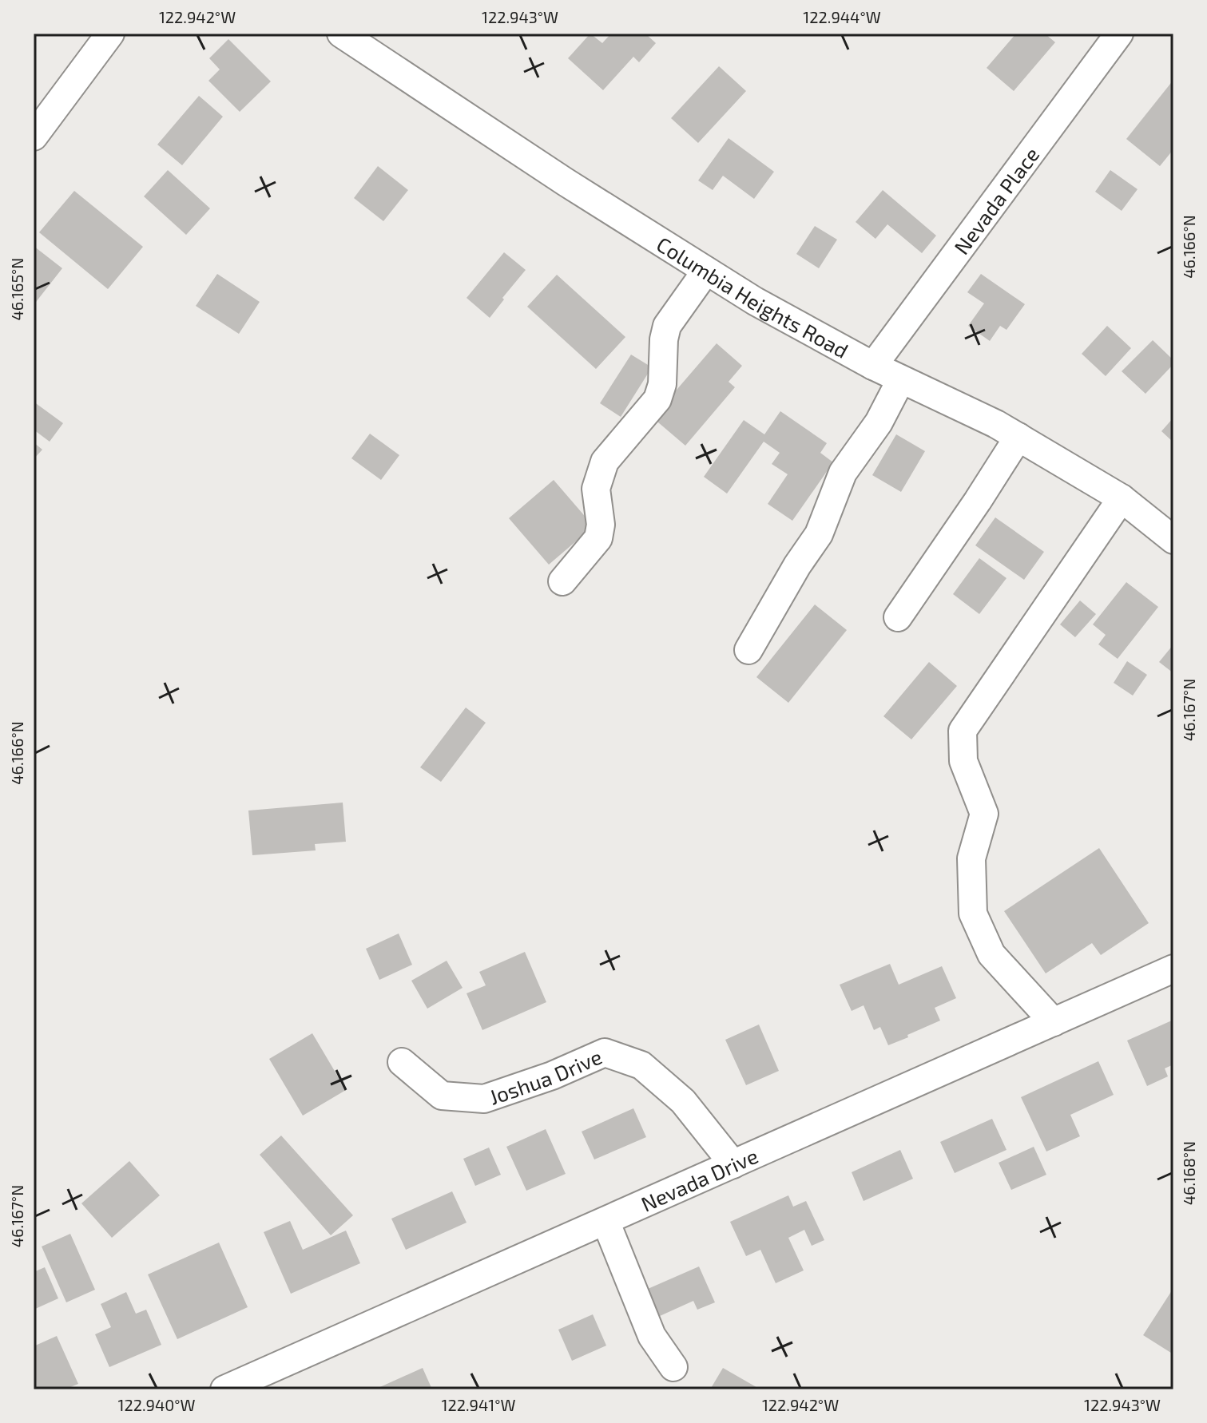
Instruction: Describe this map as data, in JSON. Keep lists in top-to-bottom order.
{
  "streets": {
    "street": [
      "Nevada Place",
      "Columbia Heights Road",
      "Joshua Drive",
      "Nevada Drive"
    ]
  },
  "crossings": [
    ["Nevada Place", "Columbia Heights Road"],
    ["Joshua Drive", "Nevada Drive"]
  ],
  "coordinates": [
    "122.942°W",
    "122.943°W",
    "122.944°W",
    "46.166°N",
    "46.165°N",
    "46.167°N",
    "46.168°N",
    "122.940°W",
    "122.941°W"
  ]
}
